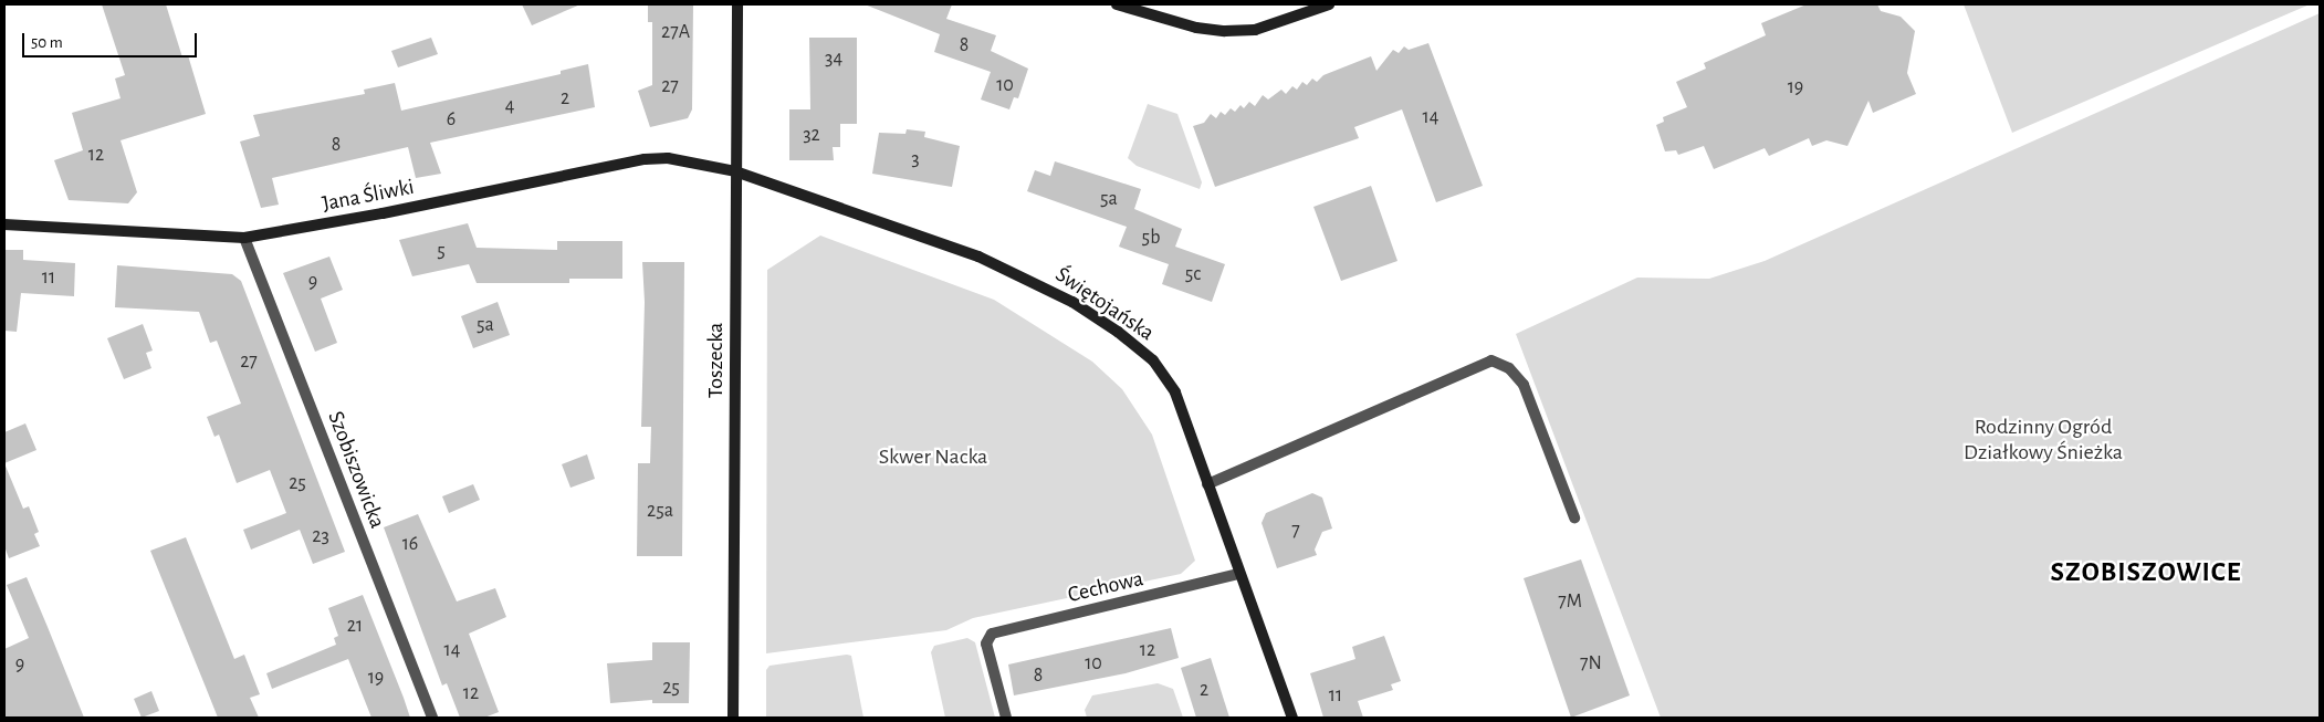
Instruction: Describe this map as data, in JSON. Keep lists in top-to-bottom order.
{
  "streets": {
    "street": [
      "Jana Śliwki",
      "Świętojańska",
      "Toszecka",
      "Szobiszowicka",
      "Cechowa"
    ]
  },
  "crossings": [
    ["Jana Śliwki", "Świętojańska"],
    ["Jana Śliwki", "Toszecka"],
    ["Jana Śliwki", "Szobiszowicka"],
    ["Świętojańska", "Toszecka"],
    ["Świętojańska", "Cechowa"]
  ],
  "districts": ["SZOBISZOWICE"],
  "parks": ["Rodzinny Ogród Działkowy Śnieżka", "Skwer Nacka"],
  "house_numbers": [
    "27A",
    "8",
    "34",
    "10",
    "27",
    "19",
    "2",
    "4",
    "14",
    "6",
    "32",
    "8",
    "12",
    "3",
    "5a",
    "5b",
    "5",
    "5c",
    "11",
    "9",
    "5a",
    "27",
    "25",
    "25a",
    "7",
    "23",
    "16",
    "7M",
    "21",
    "14",
    "12",
    "10",
    "7N",
    "9",
    "8",
    "19",
    "25",
    "2",
    "12",
    "11"
  ],
  "scale_bar": "50 m"
}
